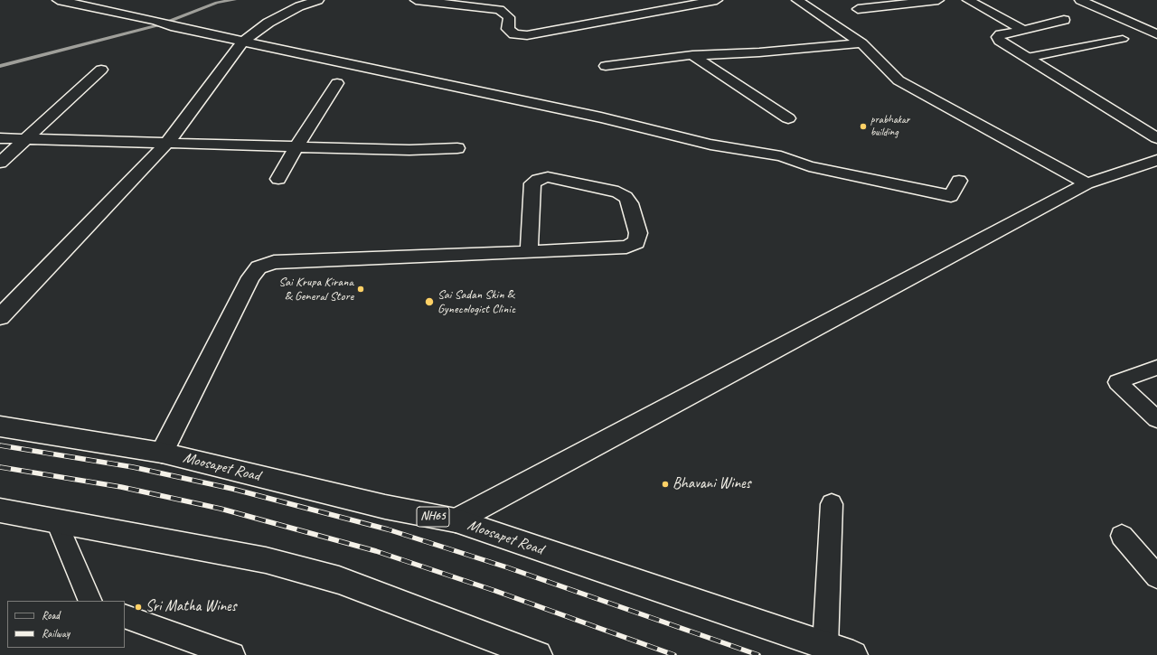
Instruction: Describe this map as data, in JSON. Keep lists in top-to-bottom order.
{
  "streets": {
    "main road": ["Moosapet Road", "NH65"]
  },
  "places": [
    "prabhakar building",
    "Sai Krupa Kirana & General Store",
    "Sai Sadan Skin & Gynecologist Clinic",
    "Bhavani Wines",
    "Sri Matha Wines"
  ],
  "legend": ["Road", "Railway"]
}
